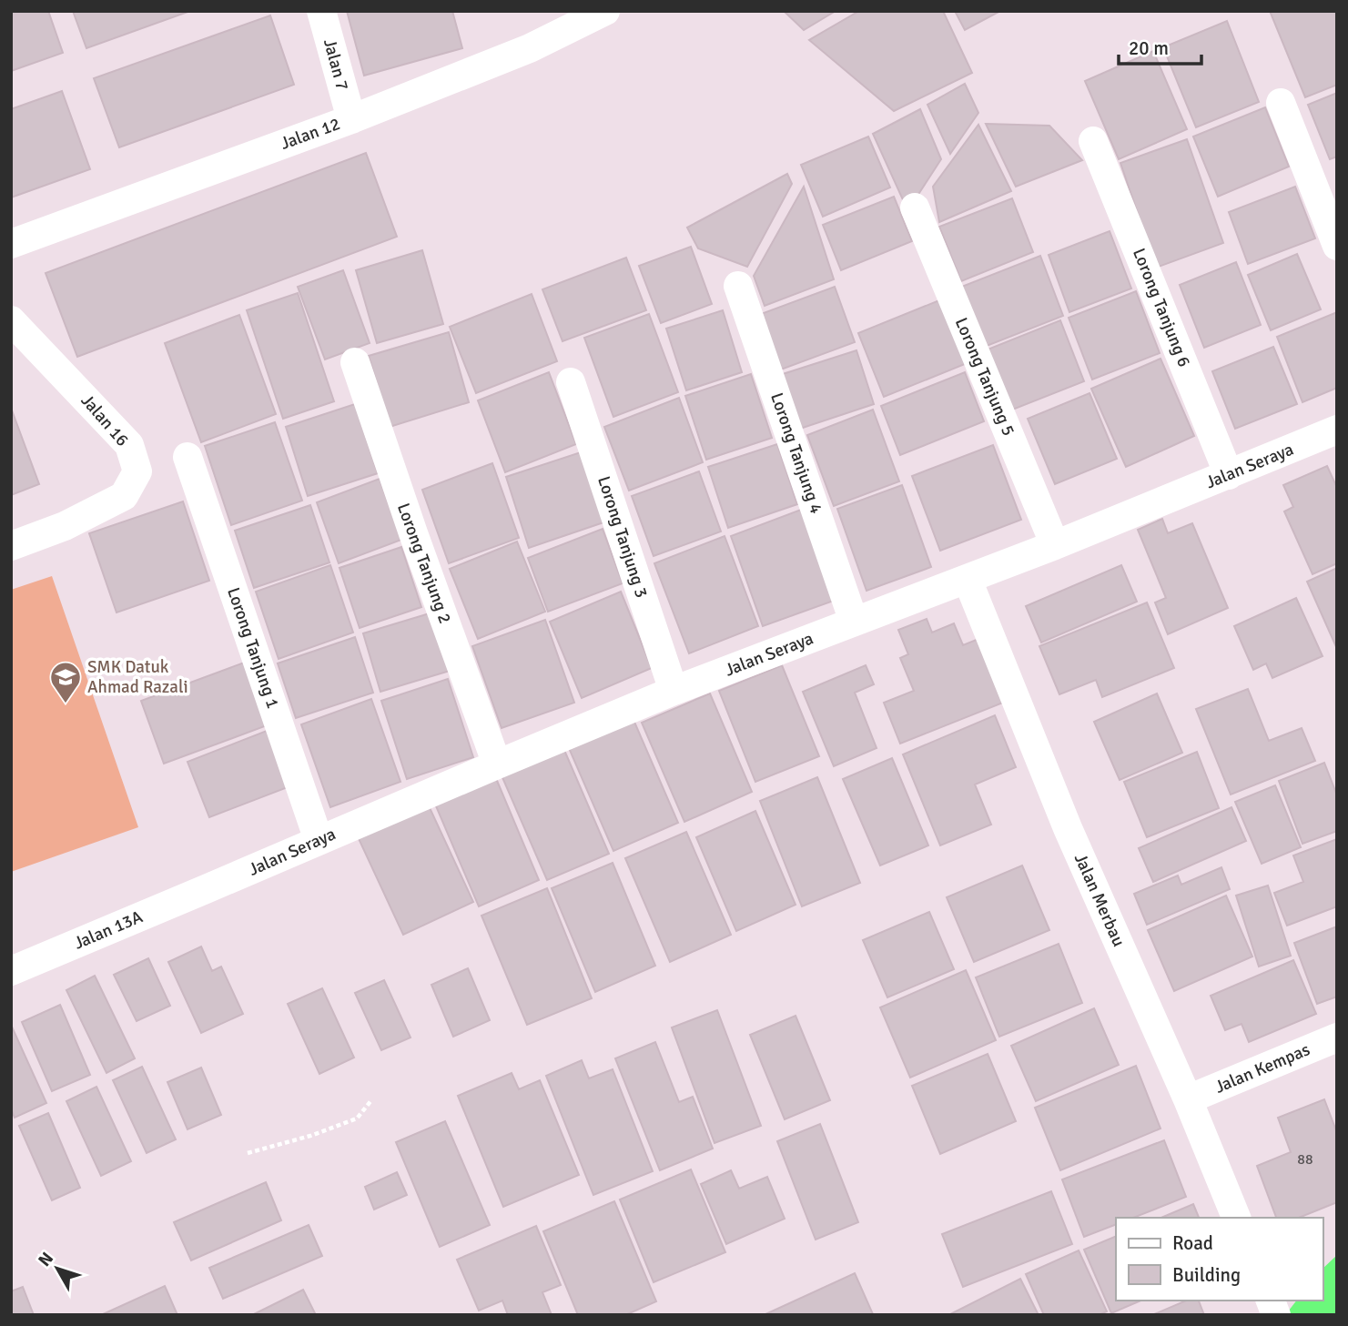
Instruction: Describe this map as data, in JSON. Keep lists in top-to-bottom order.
{
  "streets": {
    "street": [
      "Jalan 7",
      "Jalan 12",
      "Lorong Tanjung 6",
      "Lorong Tanjung 5",
      "Jalan 16",
      "Lorong Tanjung 4",
      "Jalan Seraya",
      "Lorong Tanjung 3",
      "Lorong Tanjung 2",
      "Lorong Tanjung 1",
      "Jalan Merbau",
      "Jalan 13A",
      "Jalan Kempas"
    ]
  },
  "crossings": [
    ["Jalan 7", "Jalan 12"],
    ["Lorong Tanjung 6", "Jalan Seraya"],
    ["Lorong Tanjung 5", "Jalan Seraya"],
    ["Lorong Tanjung 4", "Jalan Seraya"],
    ["Jalan Seraya", "Lorong Tanjung 3"],
    ["Jalan Seraya", "Lorong Tanjung 2"],
    ["Jalan Seraya", "Lorong Tanjung 1"],
    ["Jalan Seraya", "Jalan Merbau"],
    ["Jalan Seraya", "Jalan 13A"],
    ["Jalan Merbau", "Jalan Kempas"]
  ],
  "places": {
    "school or university": ["SMK Datuk Ahmad Razali"]
  },
  "house_numbers": ["88"],
  "legend": ["Road", "Building"],
  "scale_bar": "20 m",
  "north": "top left"
}
